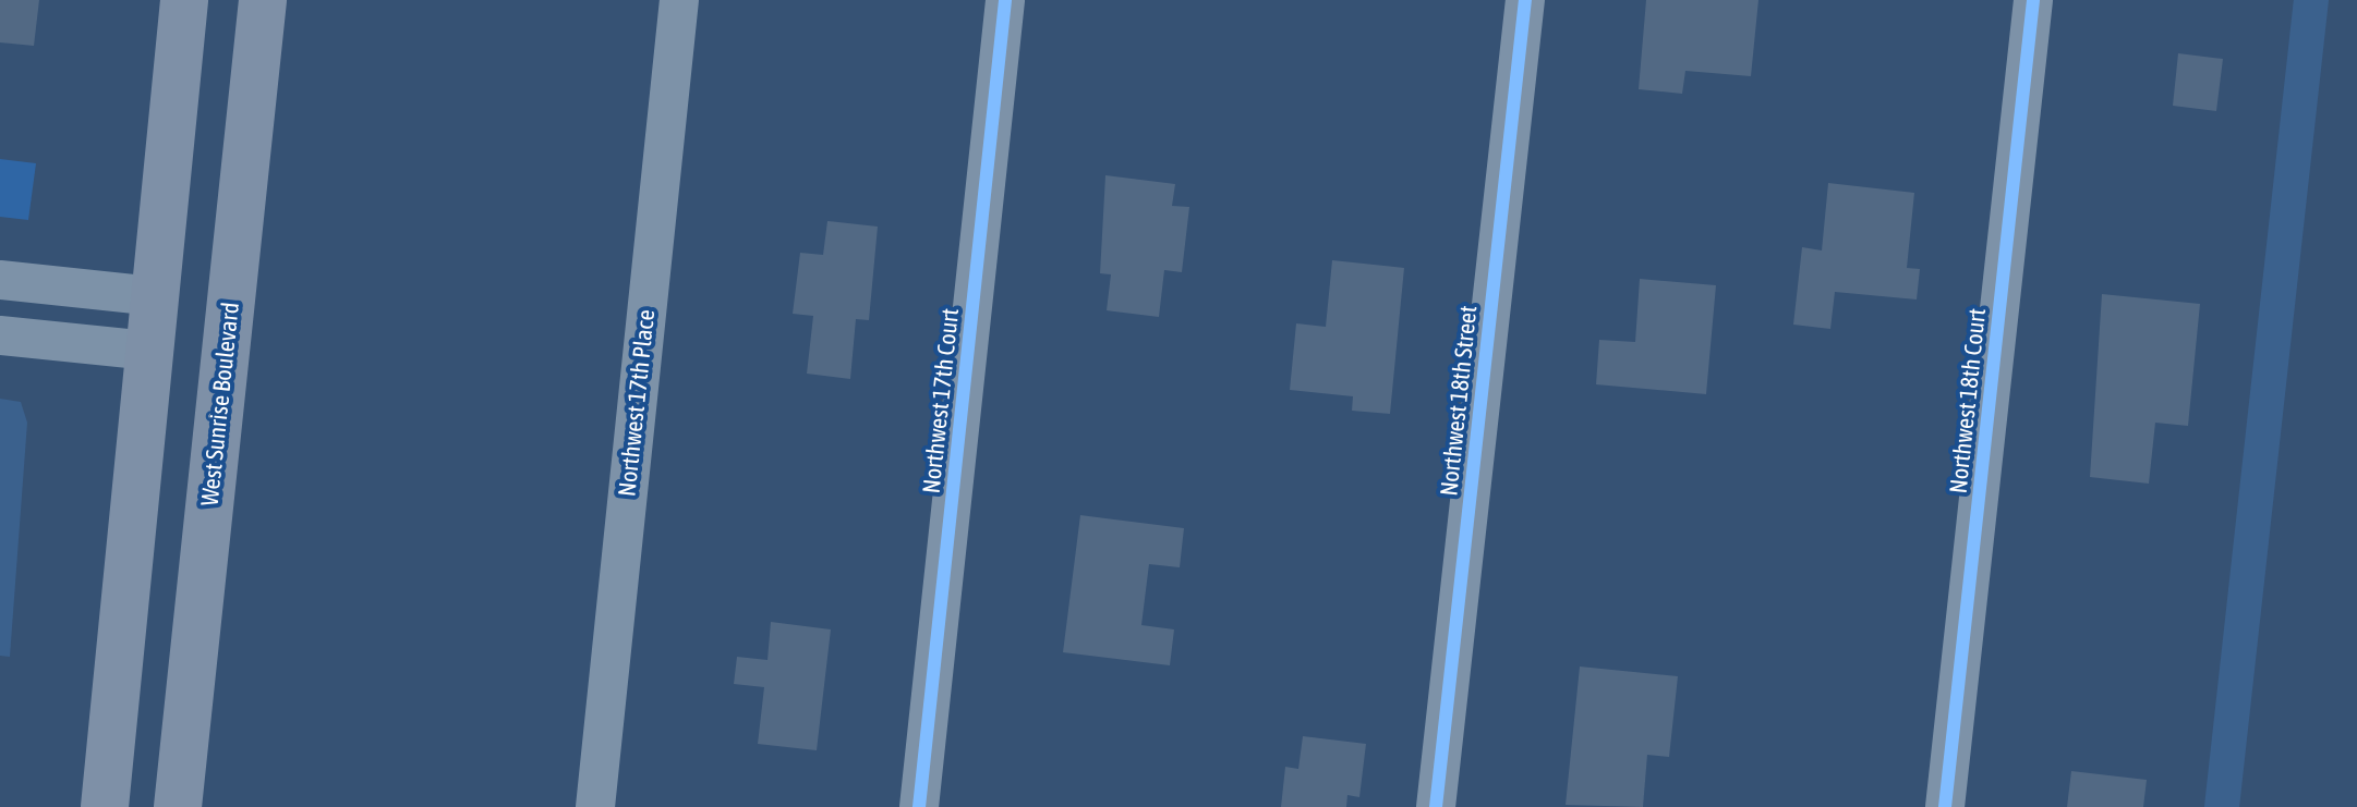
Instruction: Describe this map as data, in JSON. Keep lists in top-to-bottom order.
{
  "streets": {
    "highway": ["West Sunrise Boulevard"],
    "street": [
      "Northwest 17th Court",
      "Northwest 18th Street",
      "Northwest 18th Court",
      "Northwest 17th Place"
    ]
  }
}
